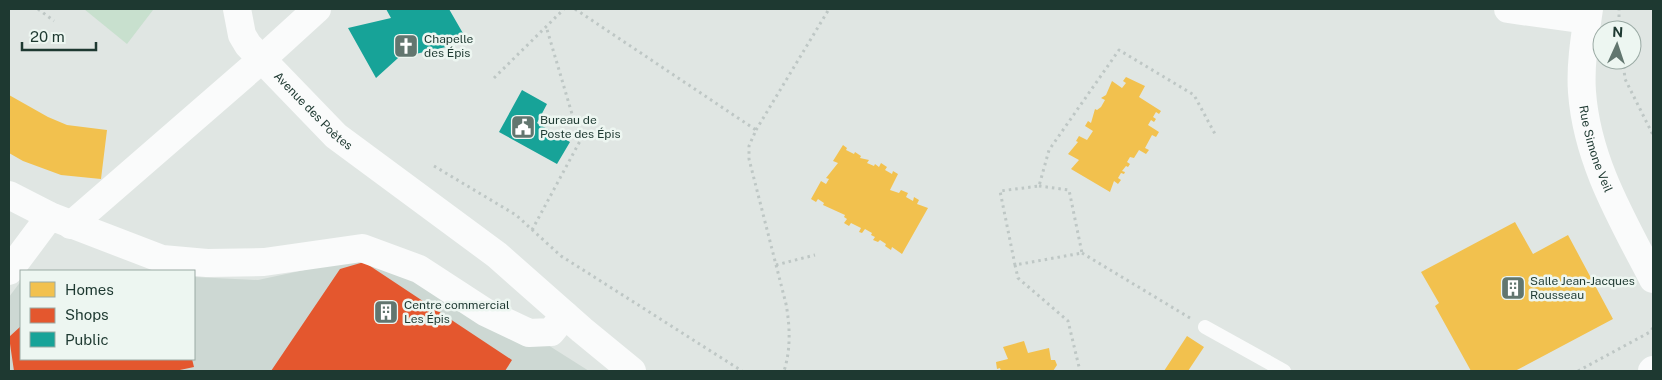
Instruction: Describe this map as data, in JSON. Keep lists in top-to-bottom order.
{
  "streets": {
    "street": ["Avenue des Poètes", "Rue Simone Veil"]
  },
  "places": {
    "church": ["Chapelle des Épis"],
    "public building": ["Bureau de Poste des Épis"],
    "building": ["Salle Jean-Jacques Rousseau", "Centre commercial Les Épis"]
  },
  "legend": ["Homes", "Shops", "Public"],
  "scale_bar": "20 m",
  "north": "top"
}
